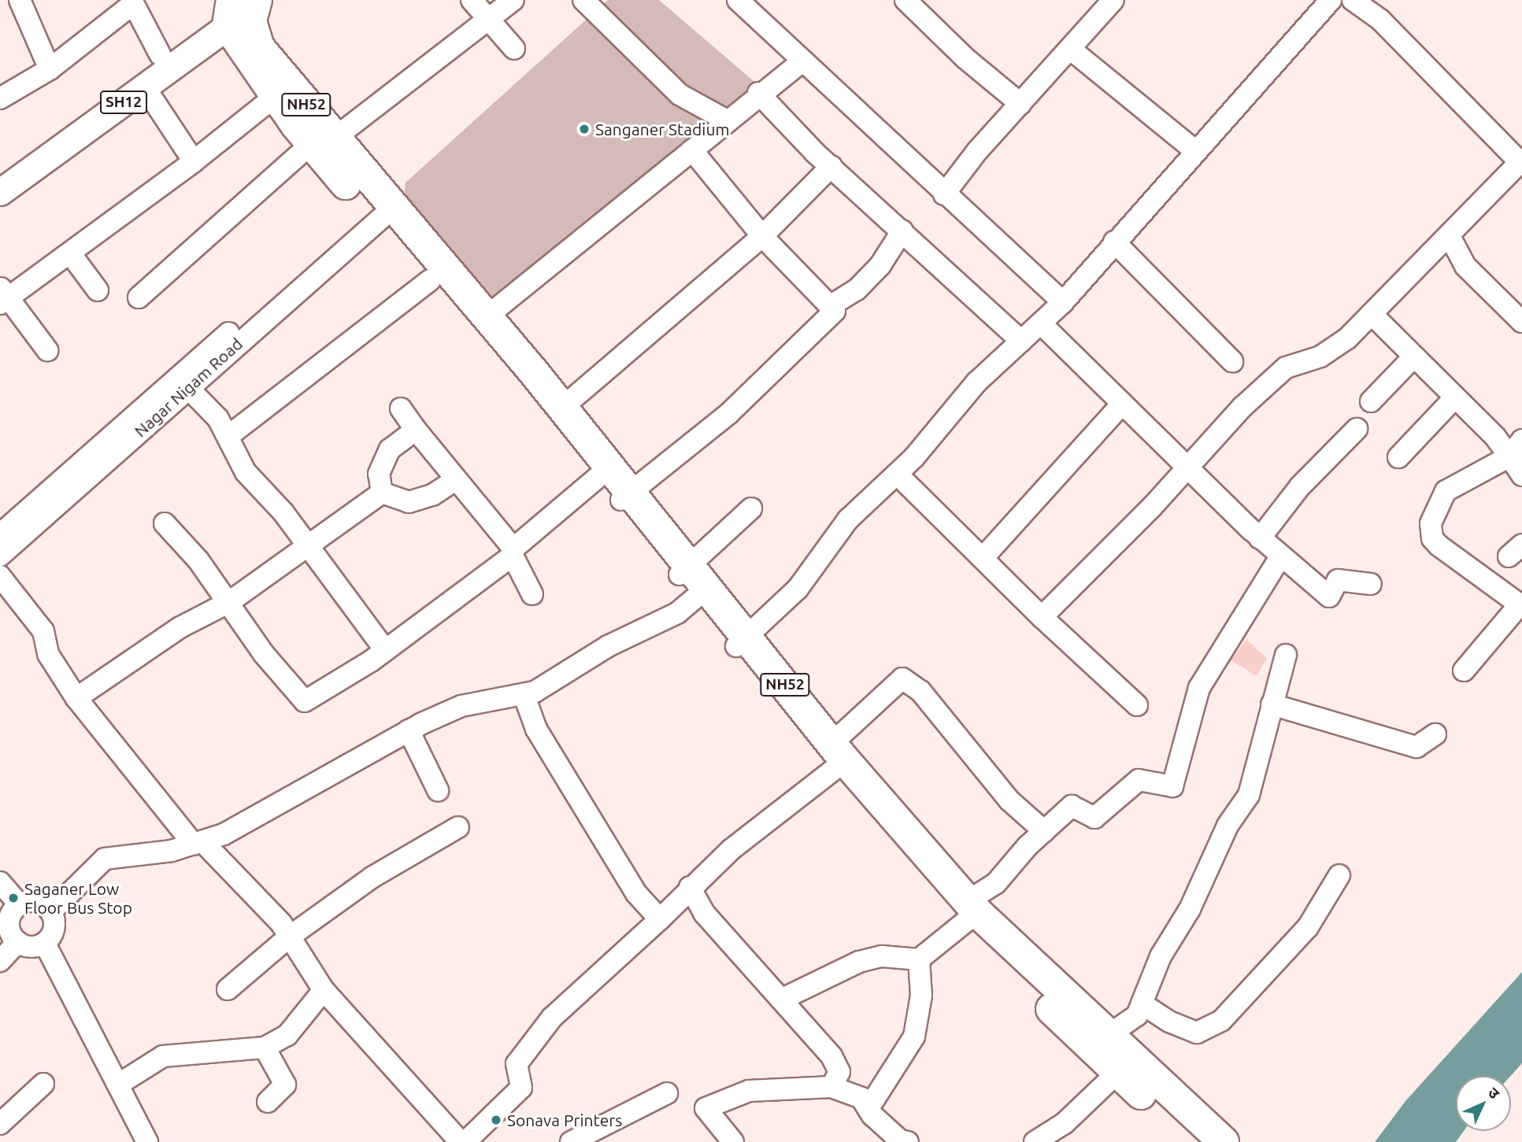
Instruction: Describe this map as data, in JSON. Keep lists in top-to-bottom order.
{
  "streets": {
    "highway": ["NH52"],
    "main road": ["SH12"],
    "street": ["Nagar Nigam Road"]
  },
  "crossings": [
    ["SH12", "NH52"],
    ["NH52", "Nagar Nigam Road"]
  ],
  "places": ["Sanganer Stadium", "Saganer Low Floor Bus Stop", "Sonava Printers"],
  "north": "top right"
}
